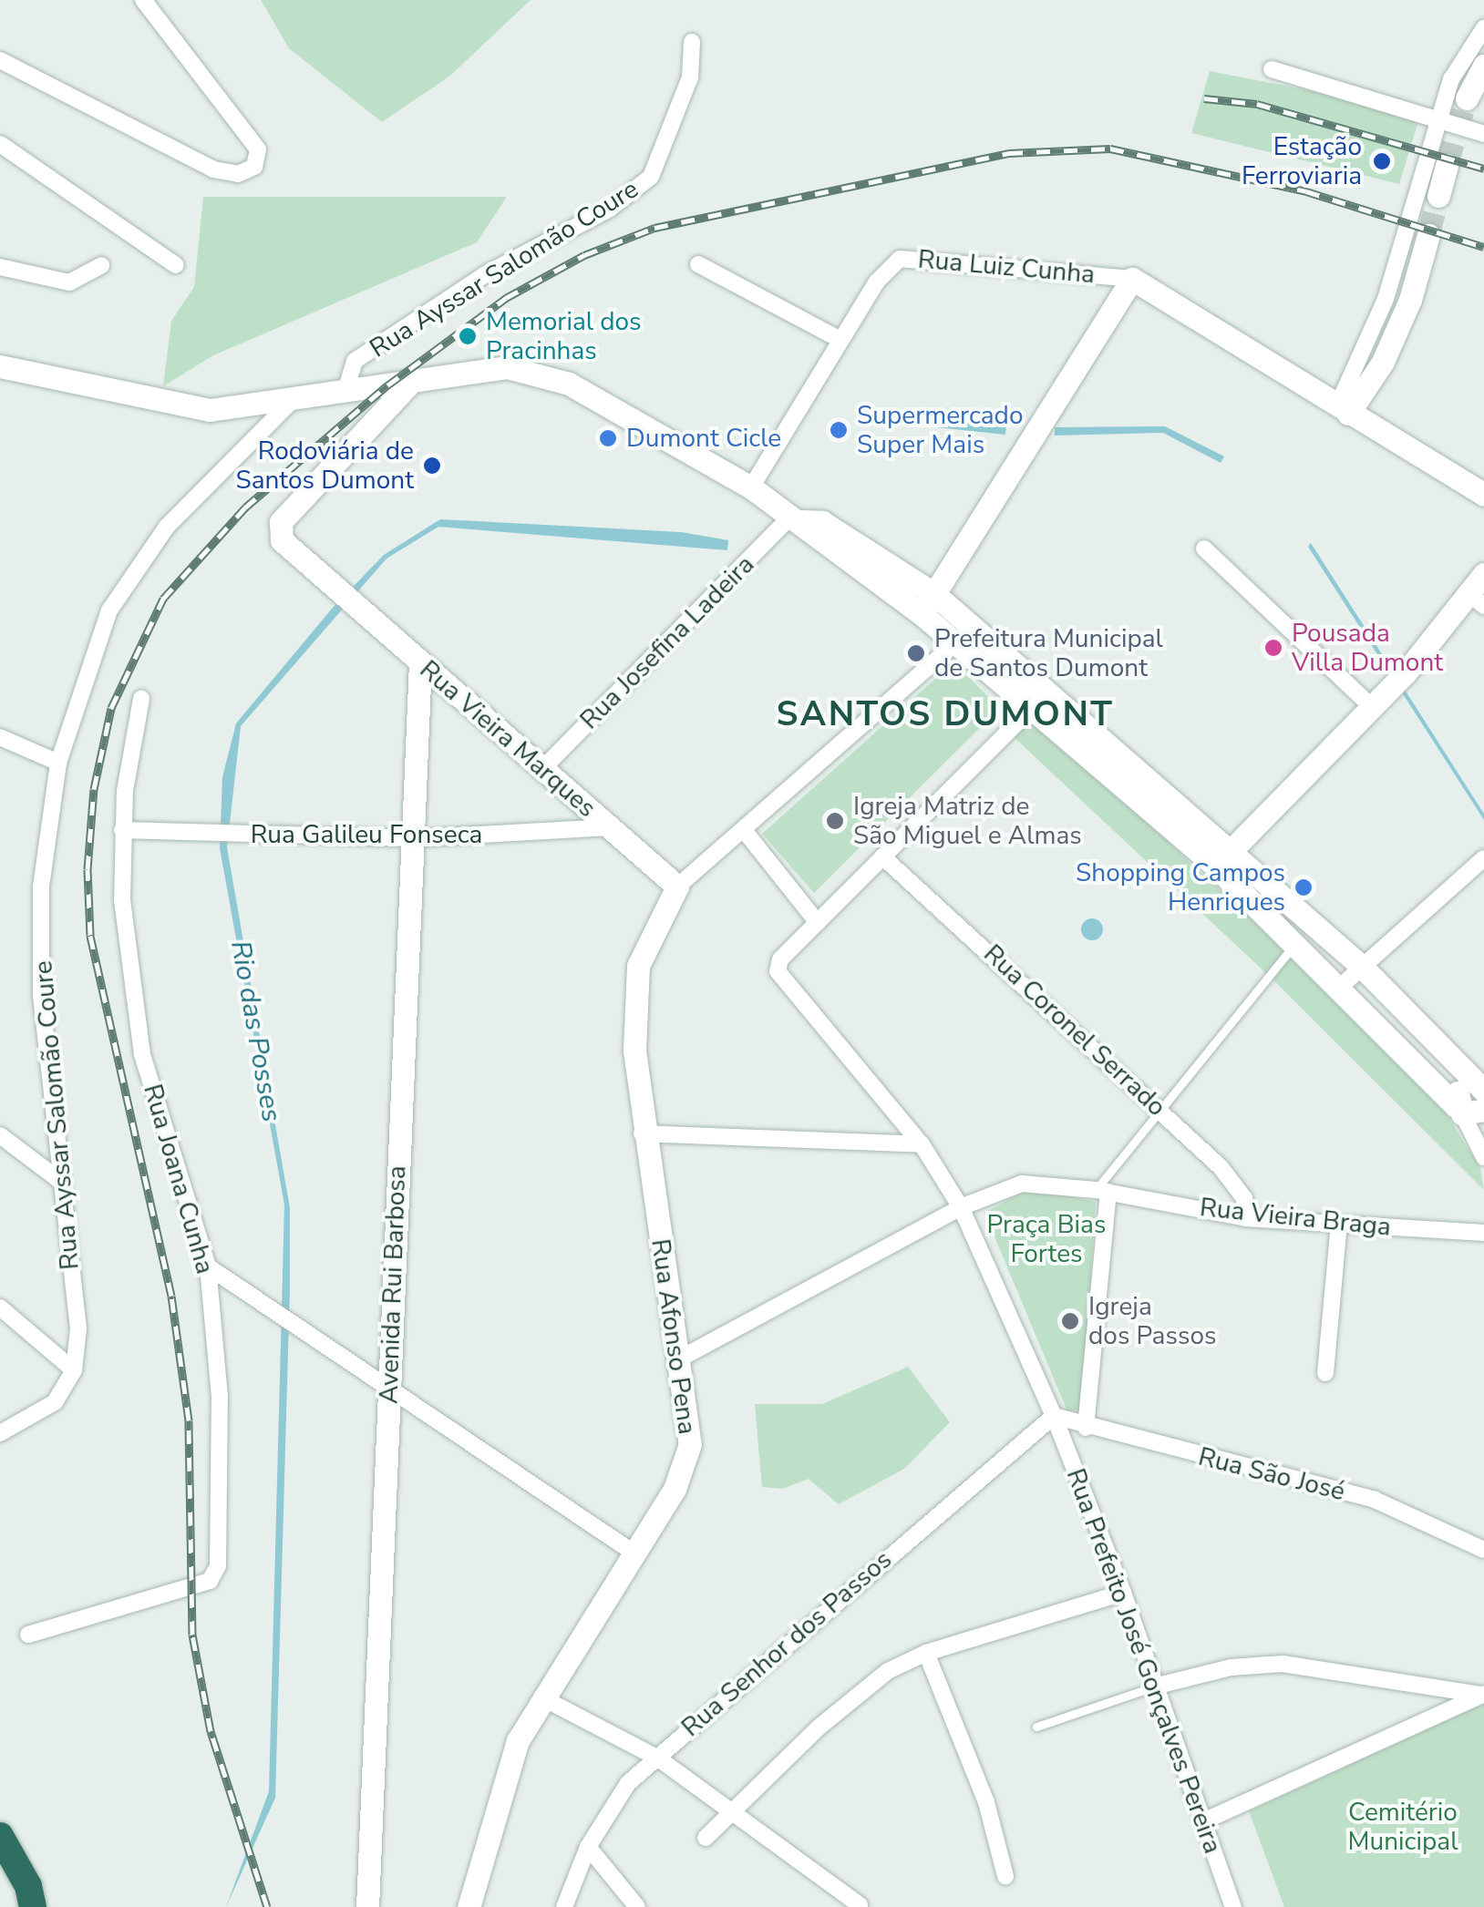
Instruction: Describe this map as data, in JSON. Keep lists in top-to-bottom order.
{
  "streets": {
    "main road": [
      "Rua Luiz Cunha",
      "Rua Vieira Marques",
      "Avenida Rui Barbosa",
      "Rua Afonso Pena"
    ],
    "street": [
      "Rua Ayssar Salomão Coure",
      "Rua Josefina Ladeira",
      "Rua Galileu Fonseca",
      "Rua Coronel Serrado",
      "Rua Joana Cunha",
      "Rua Vieira Braga",
      "Rua São José",
      "Rua Senhor dos Passos",
      "Rua Prefeito José Gonçalves Pereira"
    ]
  },
  "crossings": [
    ["Rua Josefina Ladeira", "Rua Vieira Marques"],
    ["Rua Vieira Marques", "Rua Galileu Fonseca"],
    ["Rua Vieira Marques", "Avenida Rui Barbosa"],
    ["Rua Vieira Marques", "Rua Afonso Pena"],
    ["Rua Galileu Fonseca", "Rua Joana Cunha"],
    ["Rua Galileu Fonseca", "Avenida Rui Barbosa"],
    ["Rua Coronel Serrado", "Rua Vieira Braga"],
    ["Rua São José", "Rua Senhor dos Passos"],
    ["Rua São José", "Rua Prefeito José Gonçalves Pereira"],
    ["Rua Senhor dos Passos", "Rua Prefeito José Gonçalves Pereira"]
  ],
  "districts": ["SANTOS DUMONT"],
  "water": ["Rio das Posses"],
  "parks": ["Praça Bias Fortes", "Cemitério Municipal"],
  "places": [
    "Estação Ferroviaria",
    "Memorial dos Pracinhas",
    "Supermercado Super Mais",
    "Dumont Cicle",
    "Rodoviária de Santos Dumont",
    "Pousada Villa Dumont",
    "Prefeitura Municipal de Santos Dumont",
    "Igreja Matriz de São Miguel e Almas",
    "Shopping Campos Henriques",
    "Igreja dos Passos"
  ]
}
